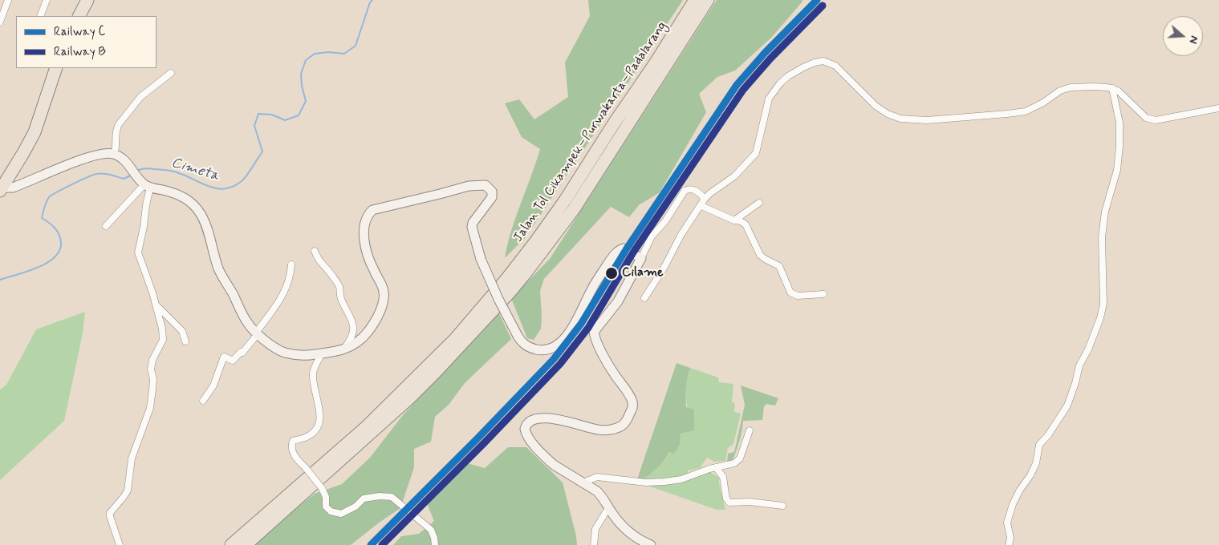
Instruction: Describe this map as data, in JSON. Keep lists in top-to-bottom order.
{
  "streets": {
    "highway": ["Jalan Tol Cikampek–Purwakarta–Padalarang"]
  },
  "water": ["Cimeta"],
  "places": ["Cilame"],
  "lines": ["rail line C", "rail line B"],
  "legend": ["Railway C", "Railway B"],
  "north": "right"
}
